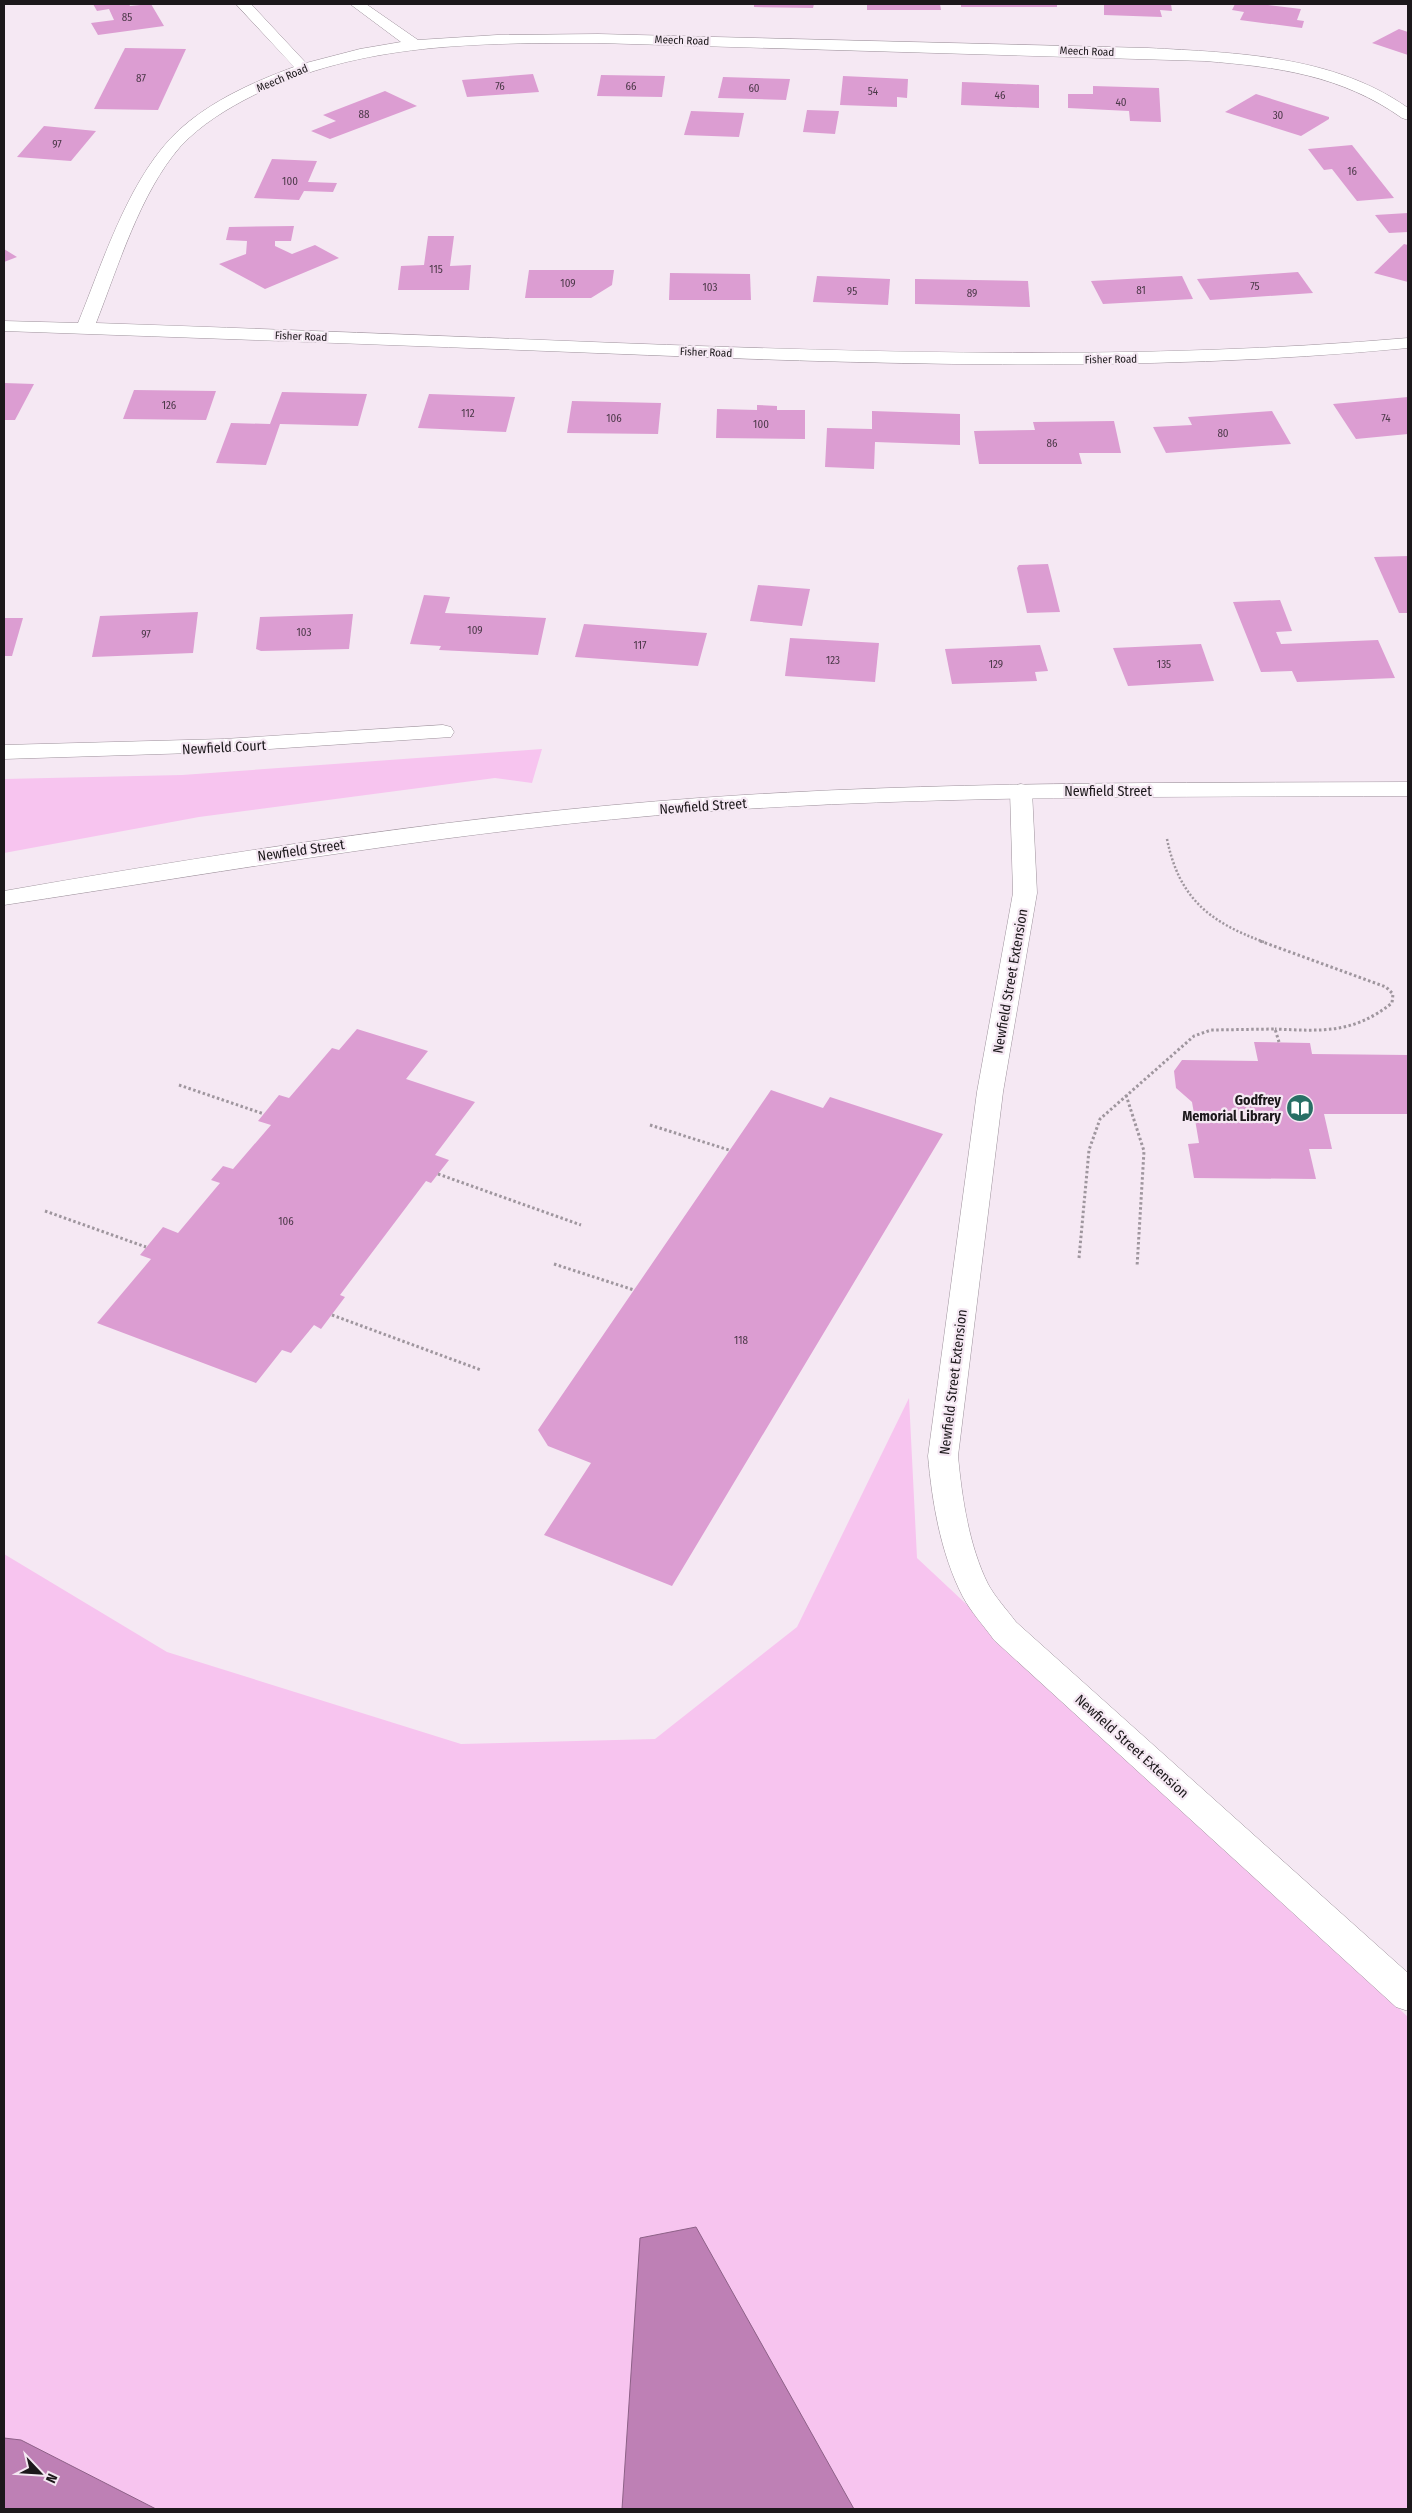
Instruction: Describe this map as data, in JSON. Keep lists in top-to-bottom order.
{
  "streets": {
    "street": [
      "Meech Road",
      "Fisher Road",
      "Newfield Court",
      "Newfield Street",
      "Newfield Street Extension"
    ]
  },
  "crossings": [
    ["Meech Road", "Fisher Road"],
    ["Newfield Street", "Newfield Street Extension"]
  ],
  "places": {
    "library": ["Godfrey Memorial Library"]
  },
  "house_numbers": [
    "85",
    "87",
    "76",
    "66",
    "60",
    "54",
    "46",
    "40",
    "88",
    "30",
    "97",
    "16",
    "100",
    "115",
    "109",
    "75",
    "103",
    "81",
    "95",
    "89",
    "126",
    "112",
    "106",
    "74",
    "100",
    "80",
    "86",
    "109",
    "103",
    "97",
    "117",
    "123",
    "129",
    "135",
    "106",
    "118"
  ],
  "north": "bottom right"
}
